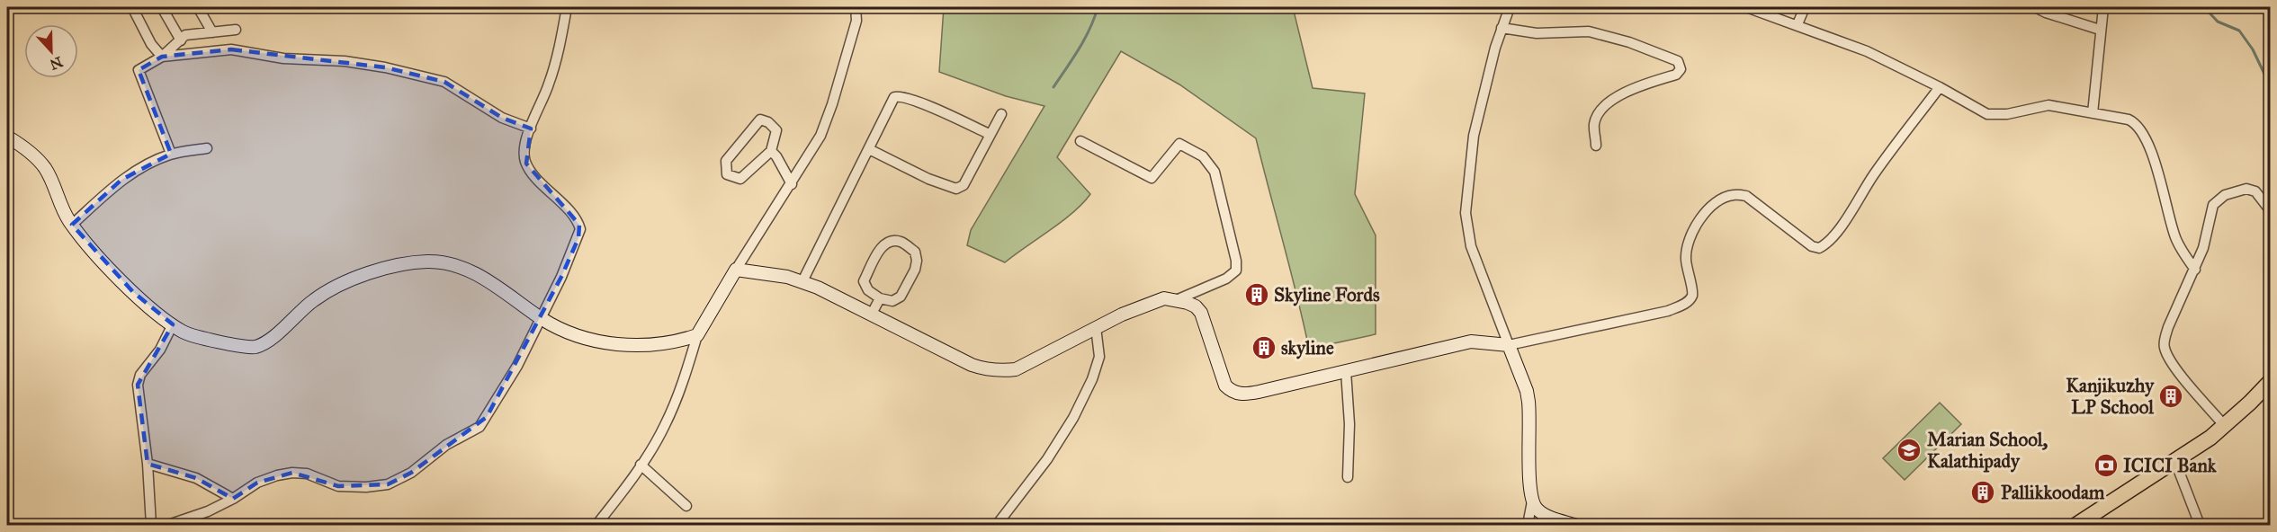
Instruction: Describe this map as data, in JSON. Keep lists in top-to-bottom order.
{
  "places": {
    "building": [
      "Skyline Fords",
      "skyline",
      "Kanjikuzhy LP School",
      "Pallikkoodam"
    ],
    "school or university": ["Marian School, Kalathipady"],
    "bank": ["ICICI Bank"]
  },
  "north": "bottom"
}
